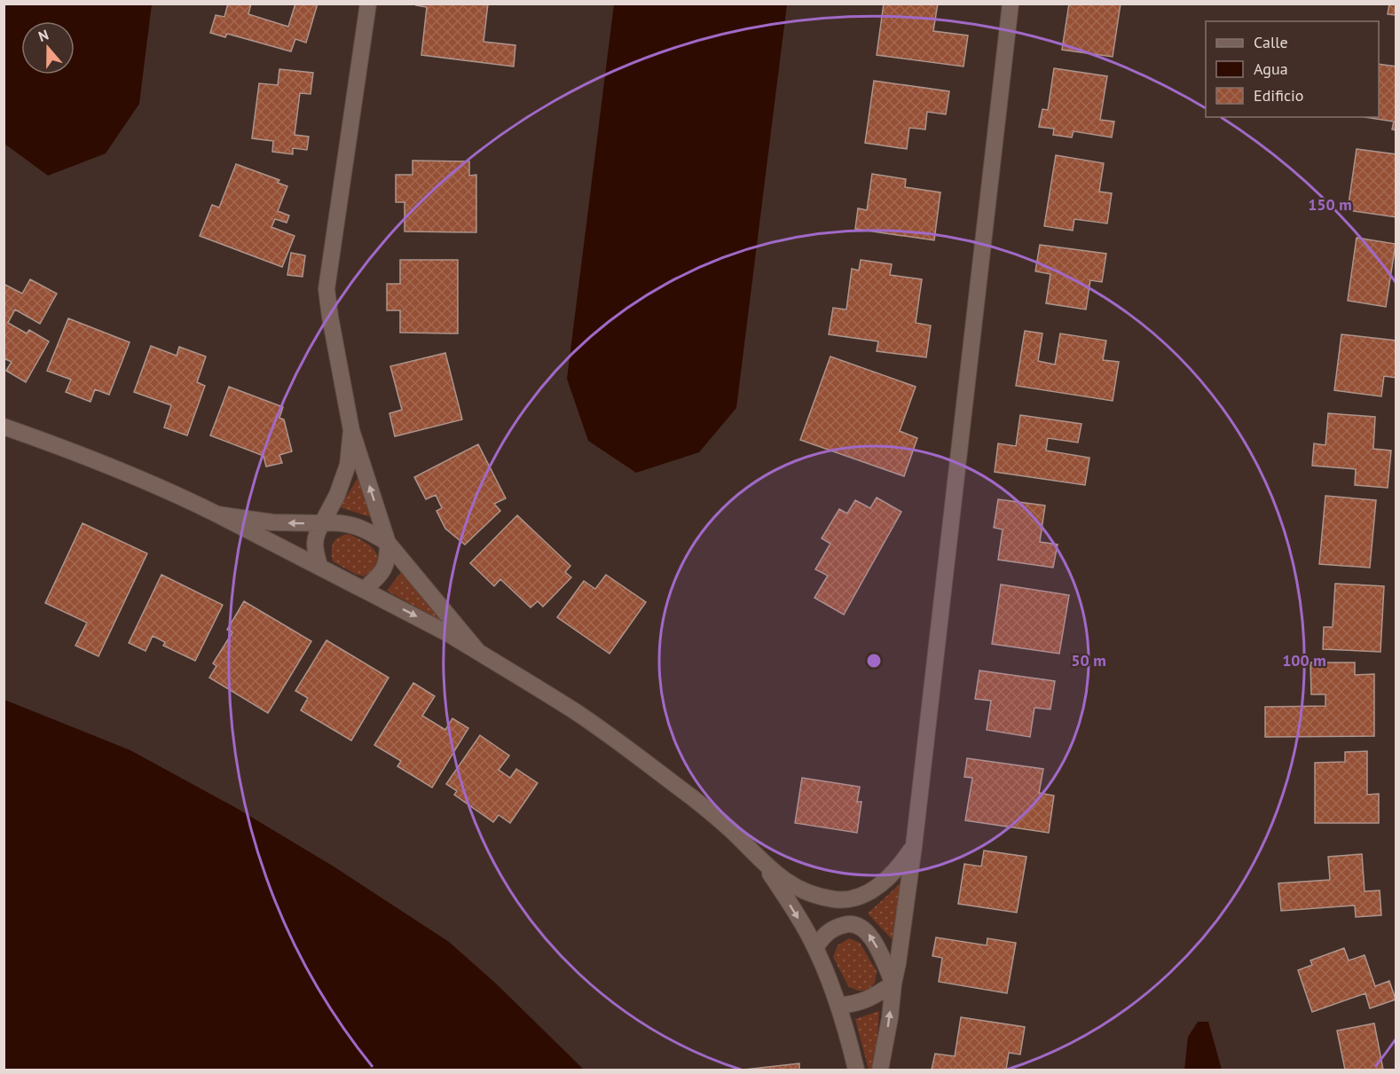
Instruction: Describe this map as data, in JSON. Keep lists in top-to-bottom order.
{
  "legend": ["Calle", "Agua", "Edificio"],
  "north": "top",
  "rings": ["150 m", "50 m", "100 m"]
}
